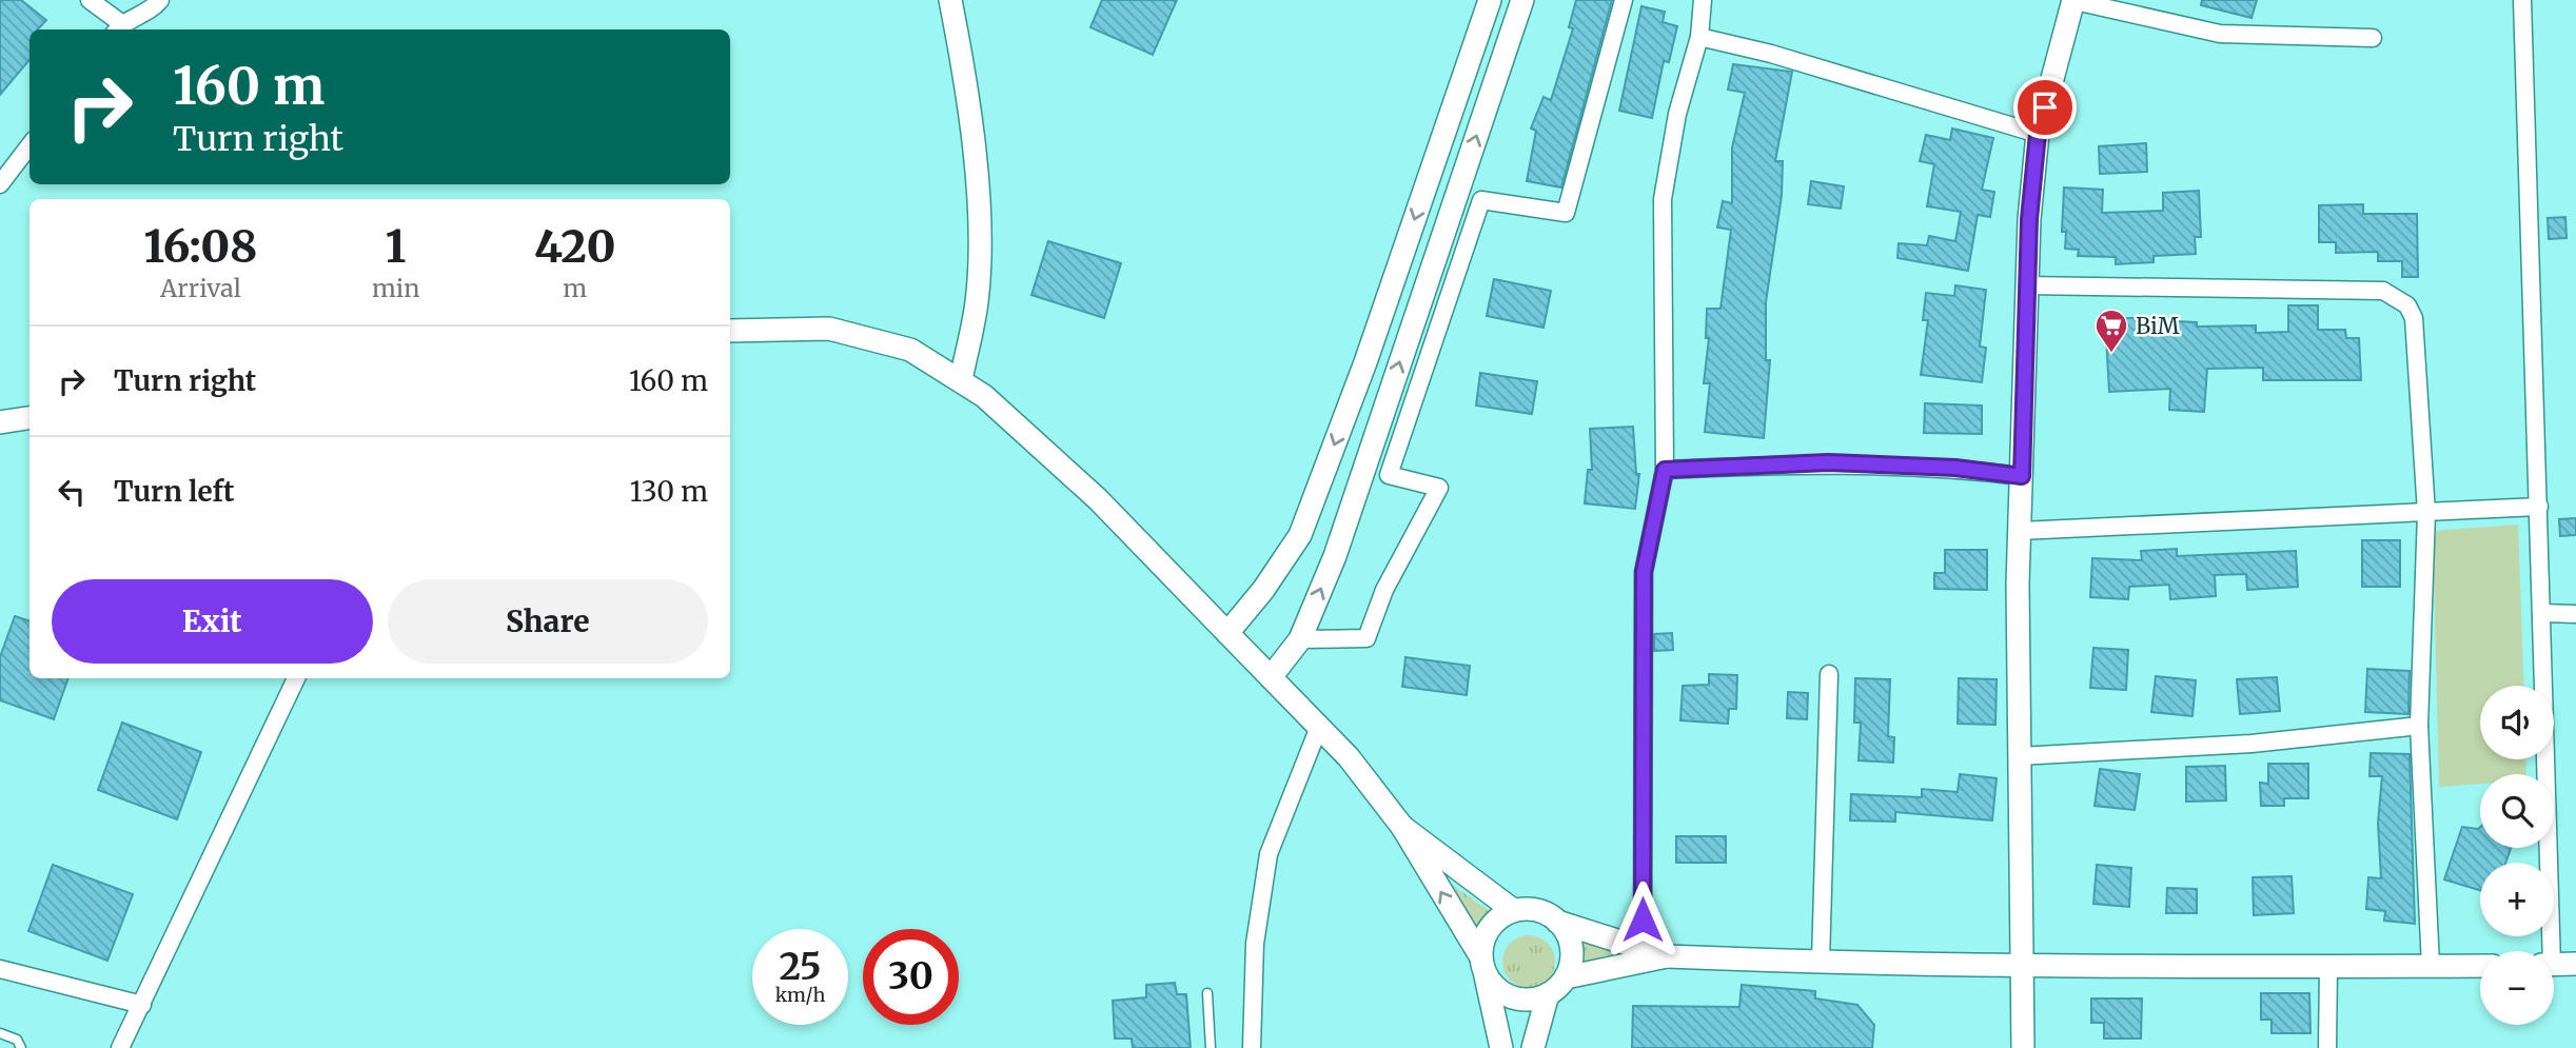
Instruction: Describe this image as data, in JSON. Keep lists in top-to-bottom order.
{
  "places": {
    "supermarket": ["BiM"]
  },
  "page": {
    "turn": ["160 m", "Turn right"],
    "eta": [
      "16:08",
      "Arrival",
      "1",
      "min",
      "420",
      "m"
    ],
    "list": [
      {
        "name": "Turn right",
        "value": "160 m"
      },
      {
        "name": "Turn left",
        "value": "130 m"
      }
    ],
    "buttons": ["Exit", "Share"],
    "map_buttons": ["+", "−"],
    "speed": "25 km/h",
    "limit": "30"
  }
}
